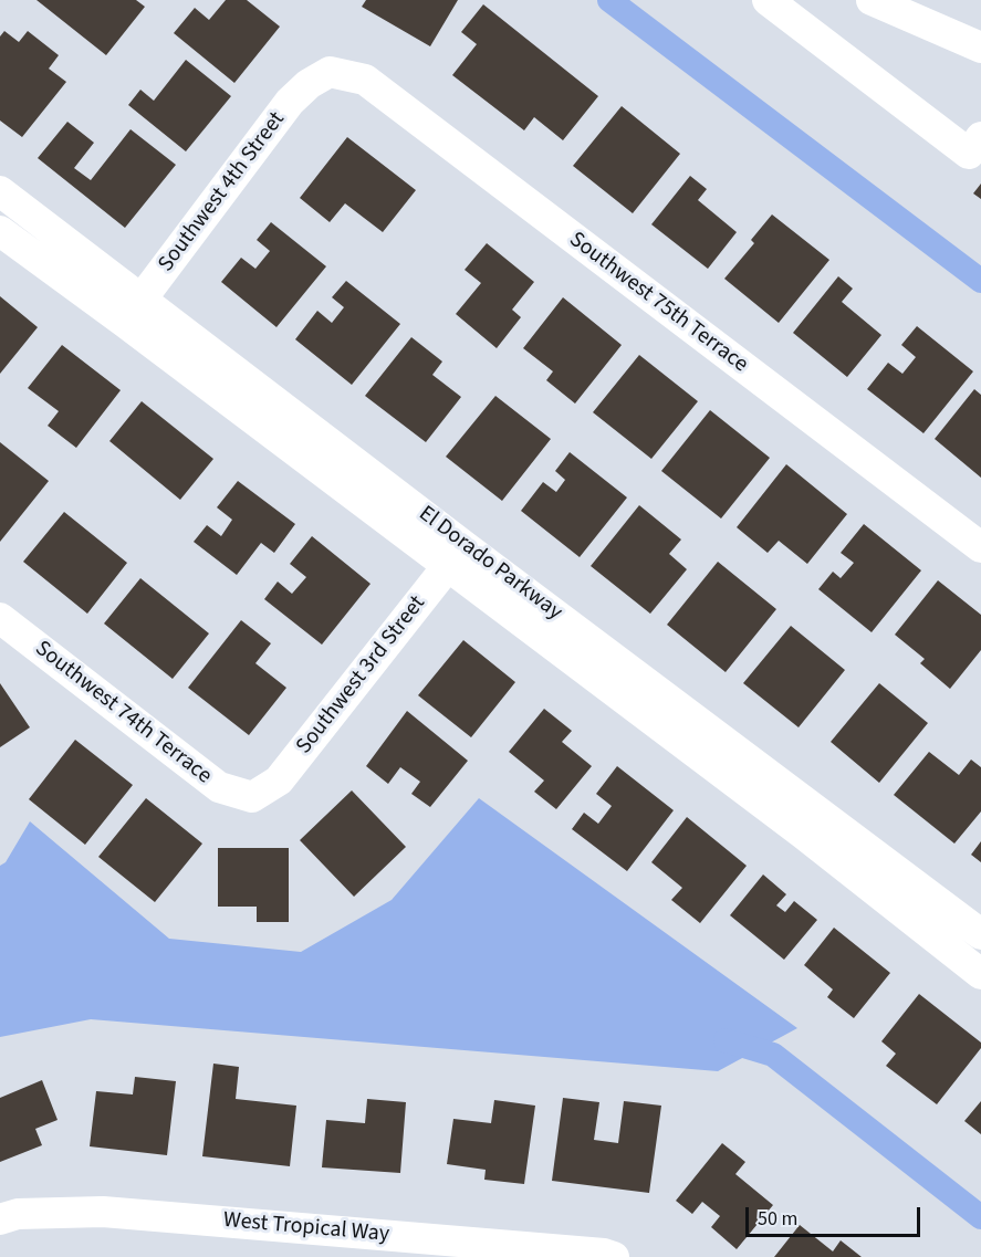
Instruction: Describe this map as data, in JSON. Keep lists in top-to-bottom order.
{
  "streets": {
    "street": [
      "Southwest 4th Street",
      "Southwest 75th Terrace",
      "El Dorado Parkway",
      "Southwest 3rd Street",
      "Southwest 74th Terrace",
      "West Tropical Way"
    ]
  },
  "crossings": [
    ["Southwest 4th Street", "Southwest 75th Terrace"],
    ["Southwest 4th Street", "El Dorado Parkway"],
    ["El Dorado Parkway", "Southwest 3rd Street"],
    ["Southwest 3rd Street", "Southwest 74th Terrace"]
  ],
  "scale_bar": "50 m"
}
